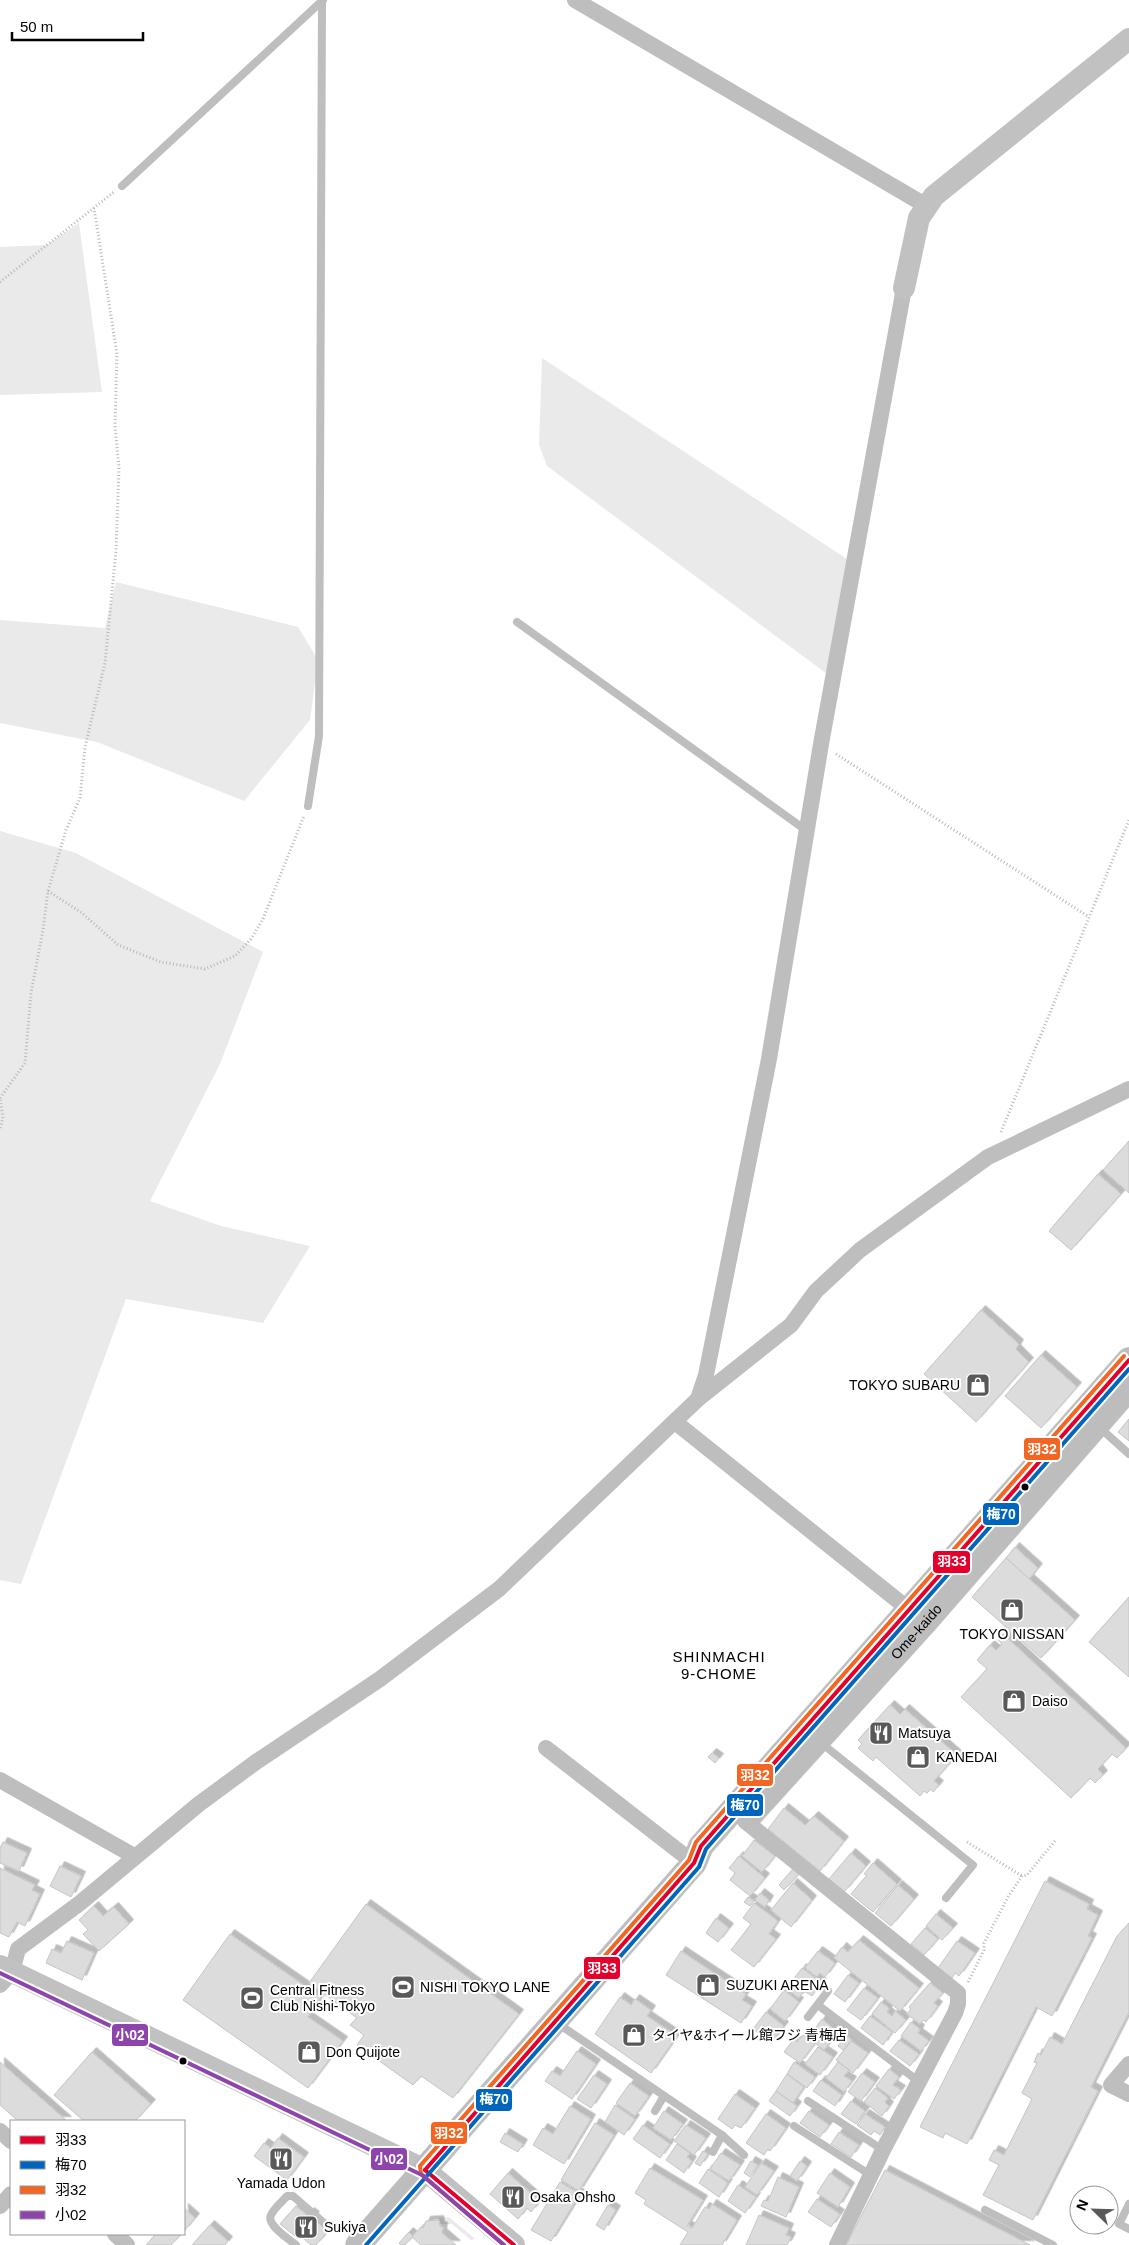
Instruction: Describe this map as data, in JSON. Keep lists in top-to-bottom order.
{
  "streets": {
    "main road": ["Ome-kaido"]
  },
  "districts": ["SHINMACHI 9-CHOME"],
  "places": {
    "shop": [
      "TOKYO SUBARU",
      "TOKYO NISSAN",
      "Daiso",
      "KANEDAI",
      "SUZUKI ARENA",
      "タイヤ&ホイール館フジ 青梅店",
      "Don Quijote"
    ],
    "restaurant": [
      "Matsuya",
      "Yamada Udon",
      "Osaka Ohsho",
      "Sukiya"
    ],
    "sports": ["NISHI TOKYO LANE", "Central Fitness Club Nishi-Tokyo"]
  },
  "lines": [
    "transit line 羽32",
    "transit line 羽33",
    "transit line 梅70",
    "transit line 小02"
  ],
  "legend": [
    "羽33",
    "梅70",
    "羽32",
    "小02"
  ],
  "scale_bar": "50 m",
  "north": "top left"
}
